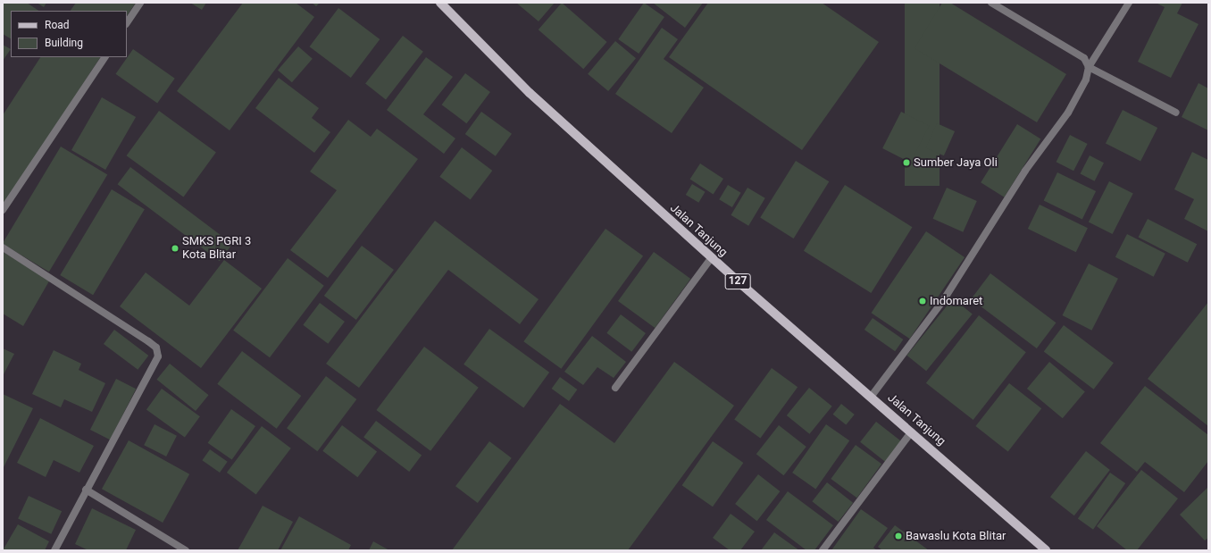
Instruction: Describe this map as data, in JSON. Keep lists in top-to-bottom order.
{
  "streets": {
    "main road": ["Jalan Tanjung", "127"]
  },
  "places": [
    "Sumber Jaya Oli",
    "SMKS PGRI 3 Kota Blitar",
    "Indomaret",
    "Bawaslu Kota Blitar"
  ],
  "legend": ["Road", "Building"]
}
